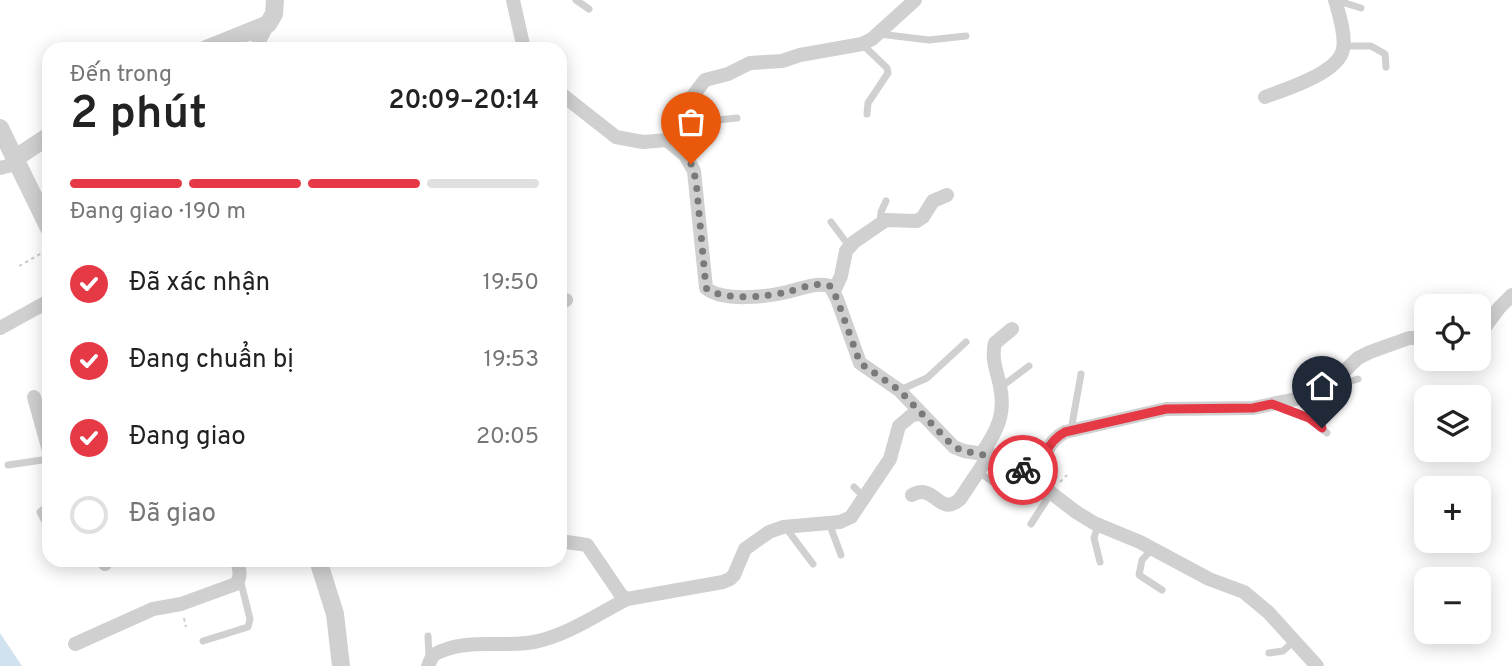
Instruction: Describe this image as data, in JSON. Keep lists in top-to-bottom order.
{
  "page": {
    "heading": ["2 phút", "Đến trong", "20:09–20:14"],
    "bar": "Đang giao · 190 m",
    "list": [
      ["Đã xác nhận", "19:50"],
      ["Đang chuẩn bị", "19:53"],
      ["Đang giao", "20:05"],
      "Đã giao"
    ],
    "map_buttons": ["+", "−"]
  }
}
